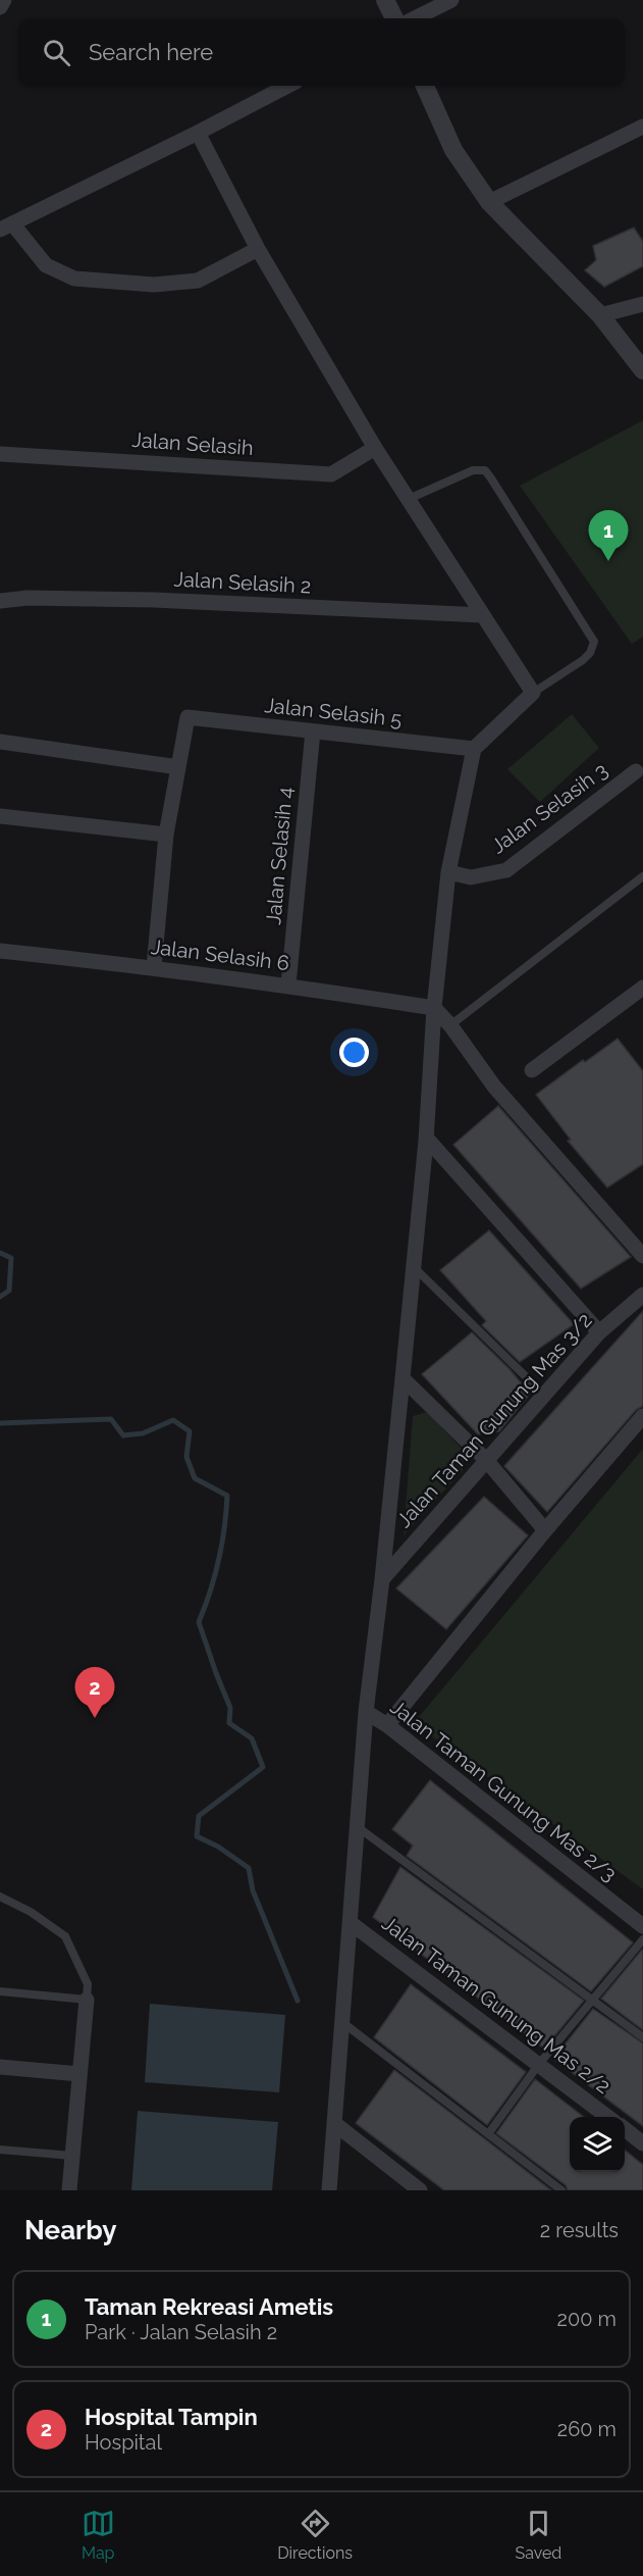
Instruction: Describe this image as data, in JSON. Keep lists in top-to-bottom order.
{
  "streets": {
    "street": [
      "Jalan Selasih",
      "Jalan Selasih 2",
      "Jalan Selasih 5",
      "Jalan Selasih 3",
      "Jalan Selasih 4",
      "Jalan Selasih 6",
      "Jalan Taman Gunung Mas 3/2",
      "Jalan Taman Gunung Mas 2/3",
      "Jalan Taman Gunung Mas 2/2"
    ]
  },
  "crossings": [
    ["Jalan Selasih 5", "Jalan Selasih 4"],
    ["Jalan Selasih 4", "Jalan Selasih 6"]
  ],
  "page": {
    "search": "Search here",
    "pins": ["1", "2"],
    "heading": ["Nearby", "2 results"],
    "list": [
      {
        "mark": "1",
        "name": "Taman Rekreasi Ametis",
        "note": "Park · Jalan Selasih 2",
        "value": "200 m"
      },
      {
        "mark": "2",
        "name": "Hospital Tampin",
        "note": "Hospital",
        "value": "260 m"
      }
    ],
    "nav": ["Map", "Directions", "Saved"]
  }
}
